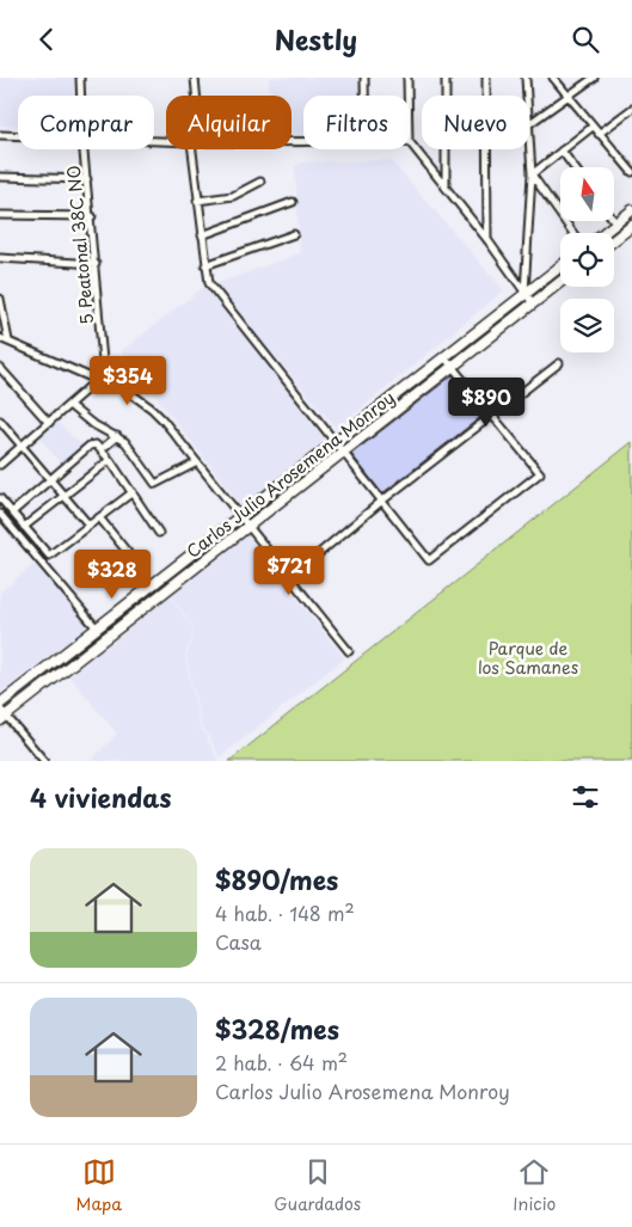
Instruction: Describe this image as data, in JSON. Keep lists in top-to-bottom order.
{
  "streets": {
    "main road": ["Carlos Julio Arosemena Monroy"],
    "street": ["5 Peatonal 38C NO"]
  },
  "parks": ["Parque de los Samanes"],
  "north": "top",
  "page": {
    "header": "Nestly",
    "chip": [
      "Comprar",
      "Alquilar",
      "Filtros",
      "Nuevo"
    ],
    "price": [
      "$354",
      "$890",
      "$721",
      "$328"
    ],
    "heading": "4 viviendas",
    "list": [
      {
        "name": "$890/mes",
        "note": "4 hab. · 148 m² · Casa"
      },
      {
        "name": "$328/mes",
        "note": "2 hab. · 64 m² · Carlos Julio Arosemena Monroy"
      }
    ],
    "tabs": ["Mapa", "Guardados", "Inicio"]
  }
}
